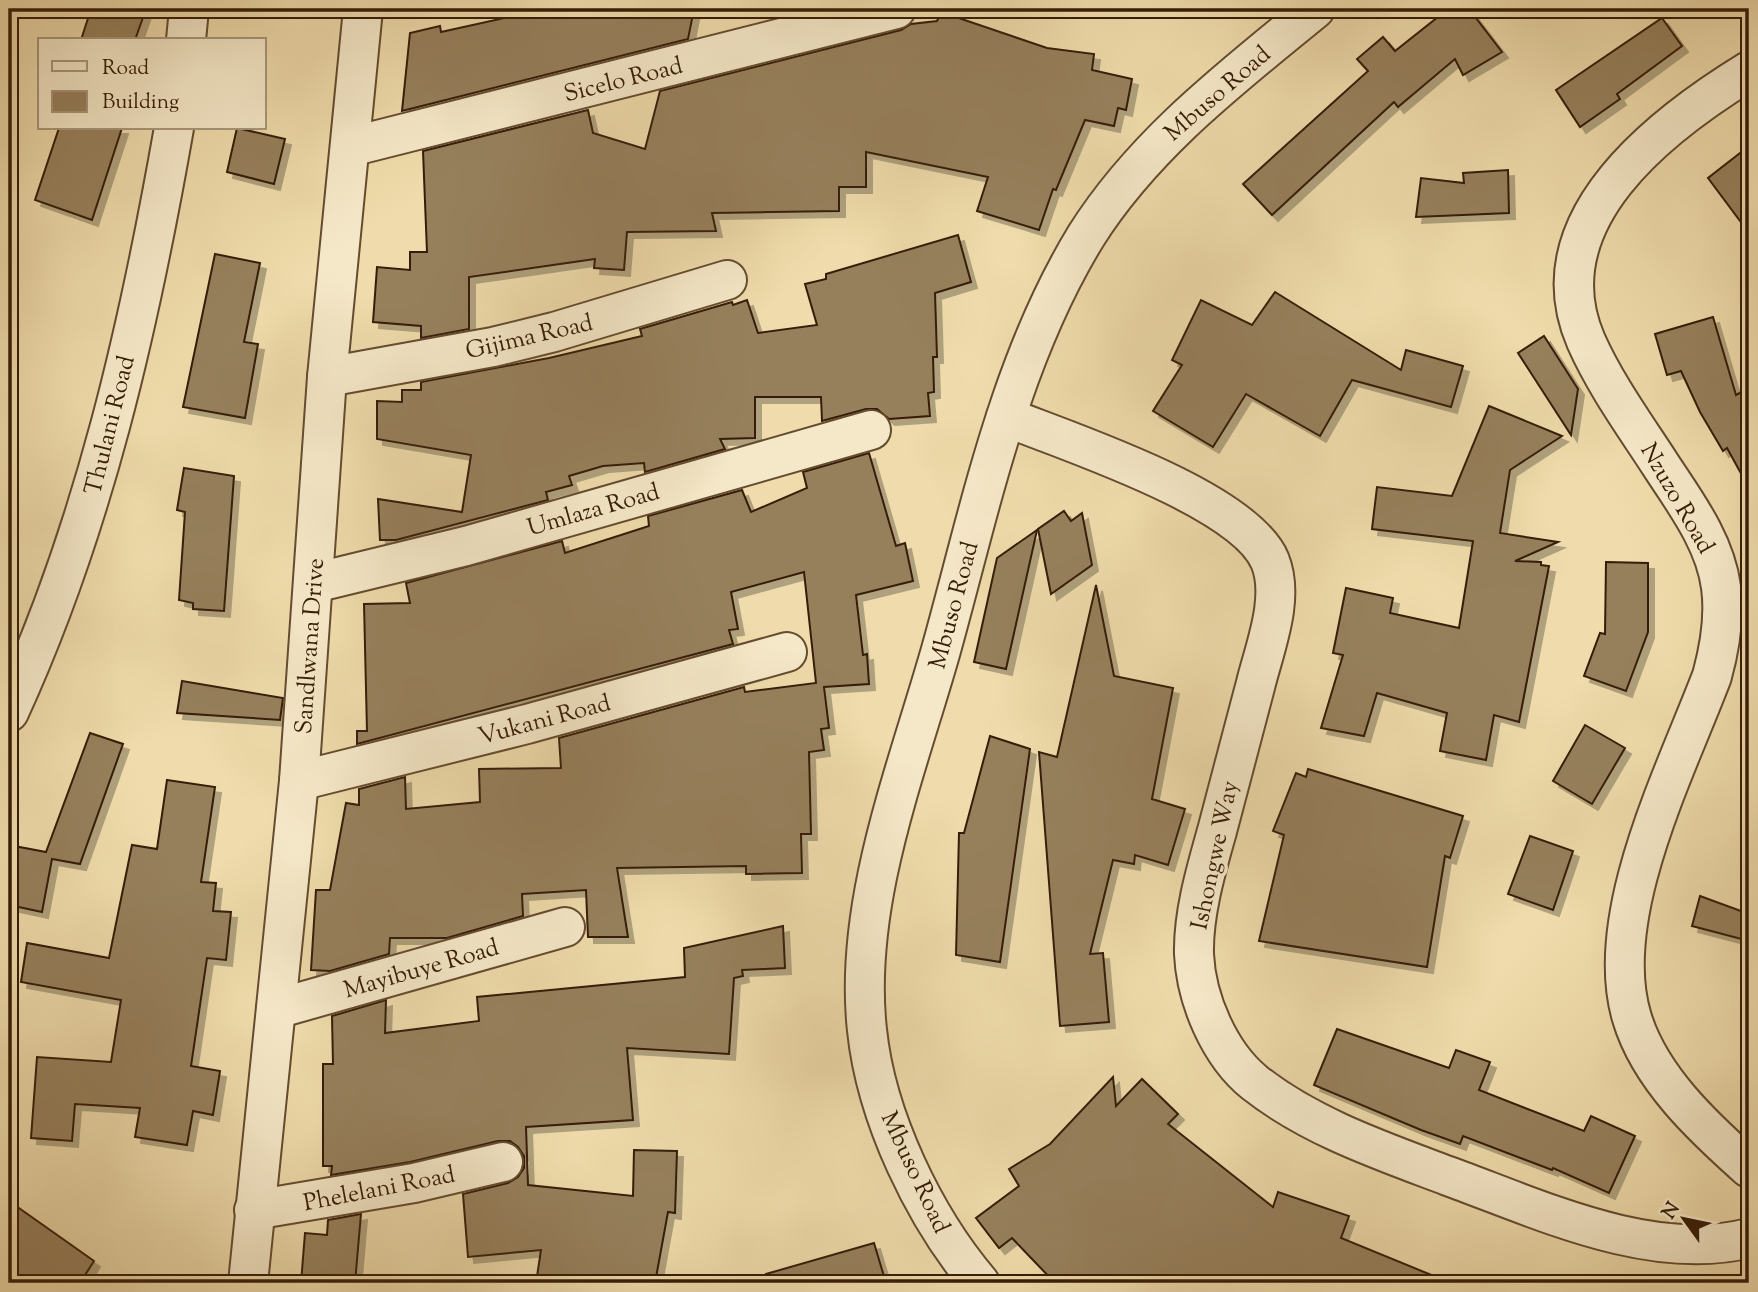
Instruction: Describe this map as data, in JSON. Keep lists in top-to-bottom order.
{
  "streets": {
    "street": [
      "Sicelo Road",
      "Mbuso Road",
      "Gijima Road",
      "Thulani Road",
      "Nzuzo Road",
      "Umlaza Road",
      "Sandlwana Drive",
      "Vukani Road",
      "Ishongwe Way",
      "Mayibuye Road",
      "Phelelani Road"
    ]
  },
  "crossings": [
    ["Sicelo Road", "Sandlwana Drive"],
    ["Mbuso Road", "Ishongwe Way"],
    ["Gijima Road", "Sandlwana Drive"],
    ["Umlaza Road", "Sandlwana Drive"],
    ["Sandlwana Drive", "Vukani Road"],
    ["Sandlwana Drive", "Mayibuye Road"],
    ["Sandlwana Drive", "Phelelani Road"]
  ],
  "legend": ["Road", "Building"],
  "north": "top left"
}
